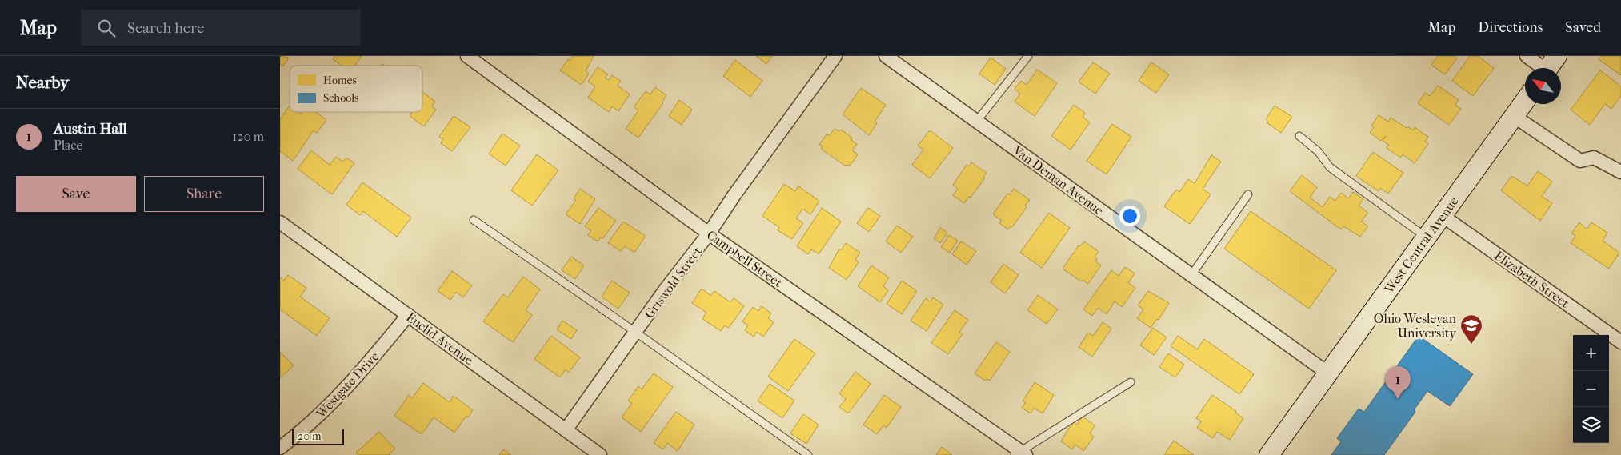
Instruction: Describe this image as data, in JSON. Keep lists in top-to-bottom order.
{
  "streets": {
    "main road": ["West Central Avenue"],
    "street": [
      "Van Deman Avenue",
      "Campbell Street",
      "Elizabeth Street",
      "Griswold Street",
      "Euclid Avenue",
      "Westgate Drive"
    ]
  },
  "crossings": [
    ["Van Deman Avenue", "West Central Avenue"],
    ["West Central Avenue", "Elizabeth Street"],
    ["Campbell Street", "Griswold Street"],
    ["Griswold Street", "Euclid Avenue"],
    ["Euclid Avenue", "Westgate Drive"]
  ],
  "places": {
    "school or university": ["Ohio Wesleyan University"]
  },
  "legend": ["Homes", "Schools"],
  "scale_bar": "20 m",
  "north": "top left",
  "page": {
    "header": "Map",
    "search": "Search here",
    "nav": ["Map", "Directions", "Saved"],
    "heading": "Nearby",
    "list": [
      {
        "mark": "1",
        "name": "Austin Hall",
        "note": "Place",
        "value": "120 m"
      }
    ],
    "buttons": ["Save", "Share"],
    "map_buttons": ["+", "−"],
    "pins": "1",
    "scale": "20 m"
  }
}
